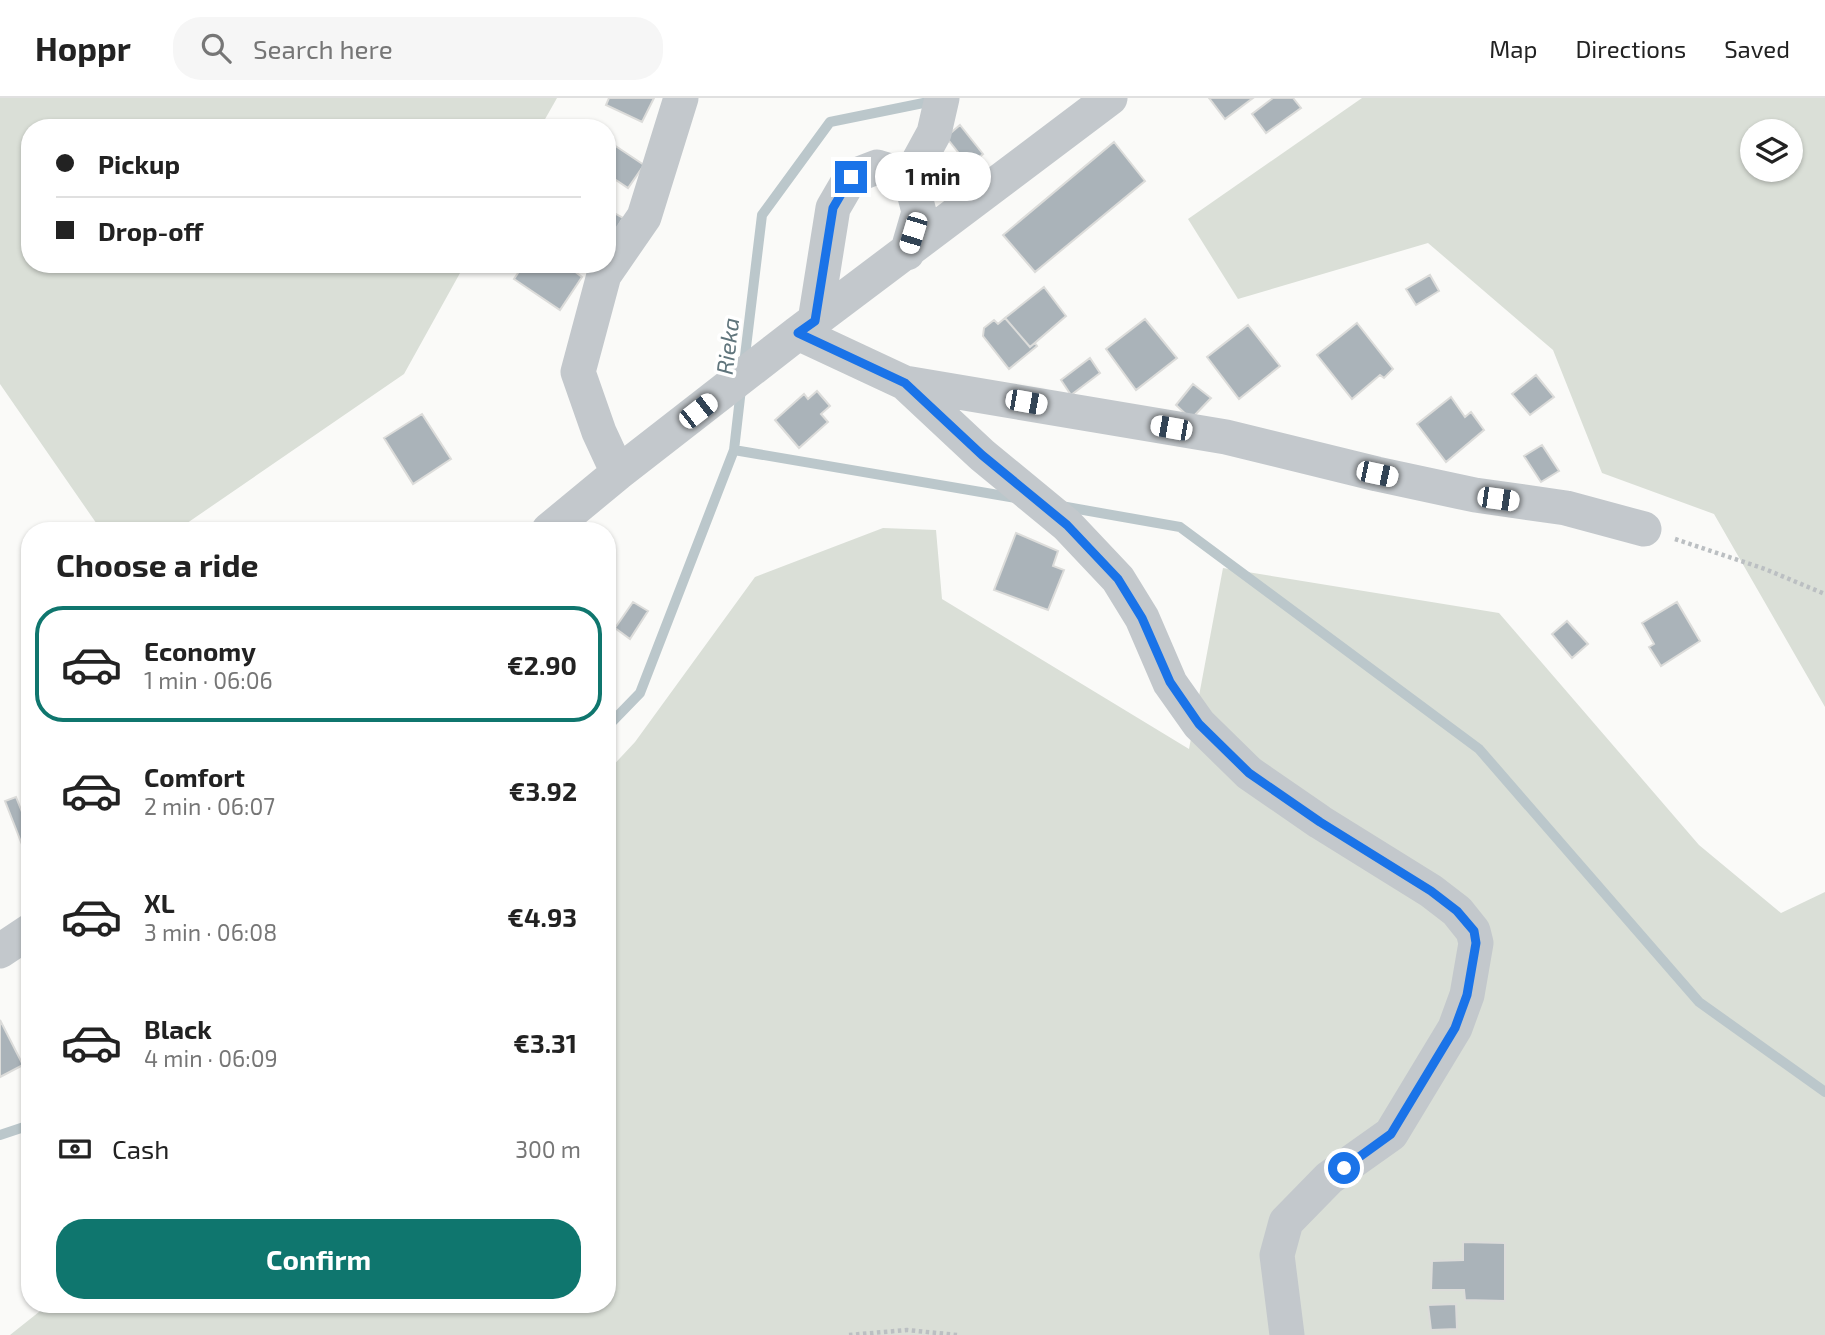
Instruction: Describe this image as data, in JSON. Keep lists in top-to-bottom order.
{
  "water": ["Rieka"],
  "page": {
    "header": "Hoppr",
    "search": "Search here",
    "nav": ["Map", "Directions", "Saved"],
    "banner": ["Pickup", "Drop-off"],
    "bubble": "1 min",
    "heading": "Choose a ride",
    "list": [
      {
        "name": "Economy",
        "note": "1 min · 06:06",
        "value": "€2.90"
      },
      {
        "name": "Comfort",
        "note": "2 min · 06:07",
        "value": "€3.92"
      },
      {
        "name": "XL",
        "note": "3 min · 06:08",
        "value": "€4.93"
      },
      {
        "name": "Black",
        "note": "4 min · 06:09",
        "value": "€3.31"
      }
    ],
    "pay": ["Cash", "300 m"],
    "buttons": "Confirm"
  }
}
